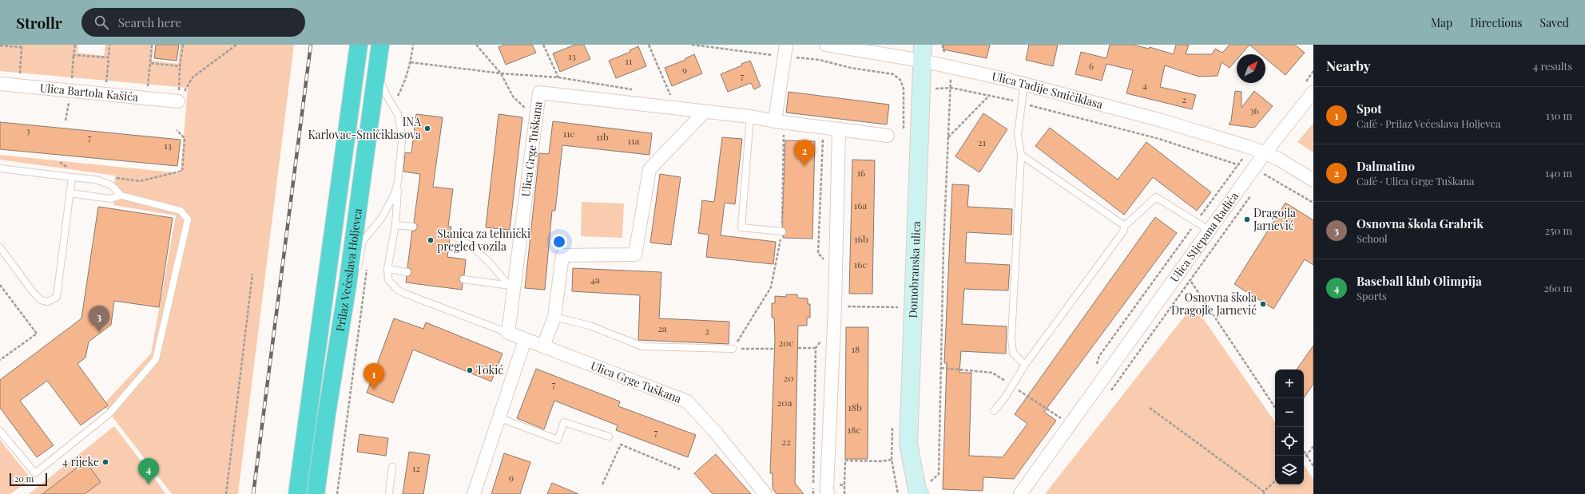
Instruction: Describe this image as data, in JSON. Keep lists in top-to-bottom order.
{
  "streets": {
    "highway": ["Prilaz Većeslava Holjevca"],
    "main road": ["Domobranska ulica"],
    "street": [
      "Ulica Tadije Smičiklasa",
      "Ulica Bartola Kašića",
      "Ulica Grge Tuškana",
      "Ulica Stjepana Radića"
    ]
  },
  "crossings": [
    ["Ulica Tadije Smičiklasa", "Ulica Stjepana Radića"],
    ["Ulica Tadije Smičiklasa", "Domobranska ulica"]
  ],
  "places": [
    "INA Karlovac-Smičiklasova",
    "Dragojla Jarnević",
    "Stanica za tehnički pregled vozila",
    "Osnovna škola Dragojle Jarnević",
    "Tokić",
    "4 rijeke"
  ],
  "house_numbers": [
    "13",
    "11",
    "6",
    "9",
    "7",
    "4",
    "2",
    "36",
    "3",
    "11c",
    "11b",
    "7",
    "11a",
    "21",
    "13",
    "16",
    "16a",
    "16b",
    "16c",
    "4a",
    "2a",
    "2",
    "20c",
    "18",
    "20",
    "7",
    "20a",
    "18b",
    "18c",
    "7",
    "22",
    "12",
    "9"
  ],
  "scale_bar": "20 m",
  "north": "top right",
  "page": {
    "header": "Strollr",
    "search": "Search here",
    "nav": ["Map", "Directions", "Saved"],
    "heading": ["Nearby", "4 results"],
    "list": [
      {
        "mark": "1",
        "name": "Spot",
        "note": "Café · Prilaz Većeslava Holjevca",
        "value": "130 m"
      },
      {
        "mark": "2",
        "name": "Dalmatino",
        "note": "Café · Ulica Grge Tuškana",
        "value": "140 m"
      },
      {
        "mark": "3",
        "name": "Osnovna škola Grabrik",
        "note": "School",
        "value": "250 m"
      },
      {
        "mark": "4",
        "name": "Baseball klub Olimpija",
        "note": "Sports",
        "value": "260 m"
      }
    ],
    "pins": [
      "2",
      "3",
      "1",
      "4"
    ],
    "map_buttons": ["+", "−"],
    "scale": "20 m"
  }
}
